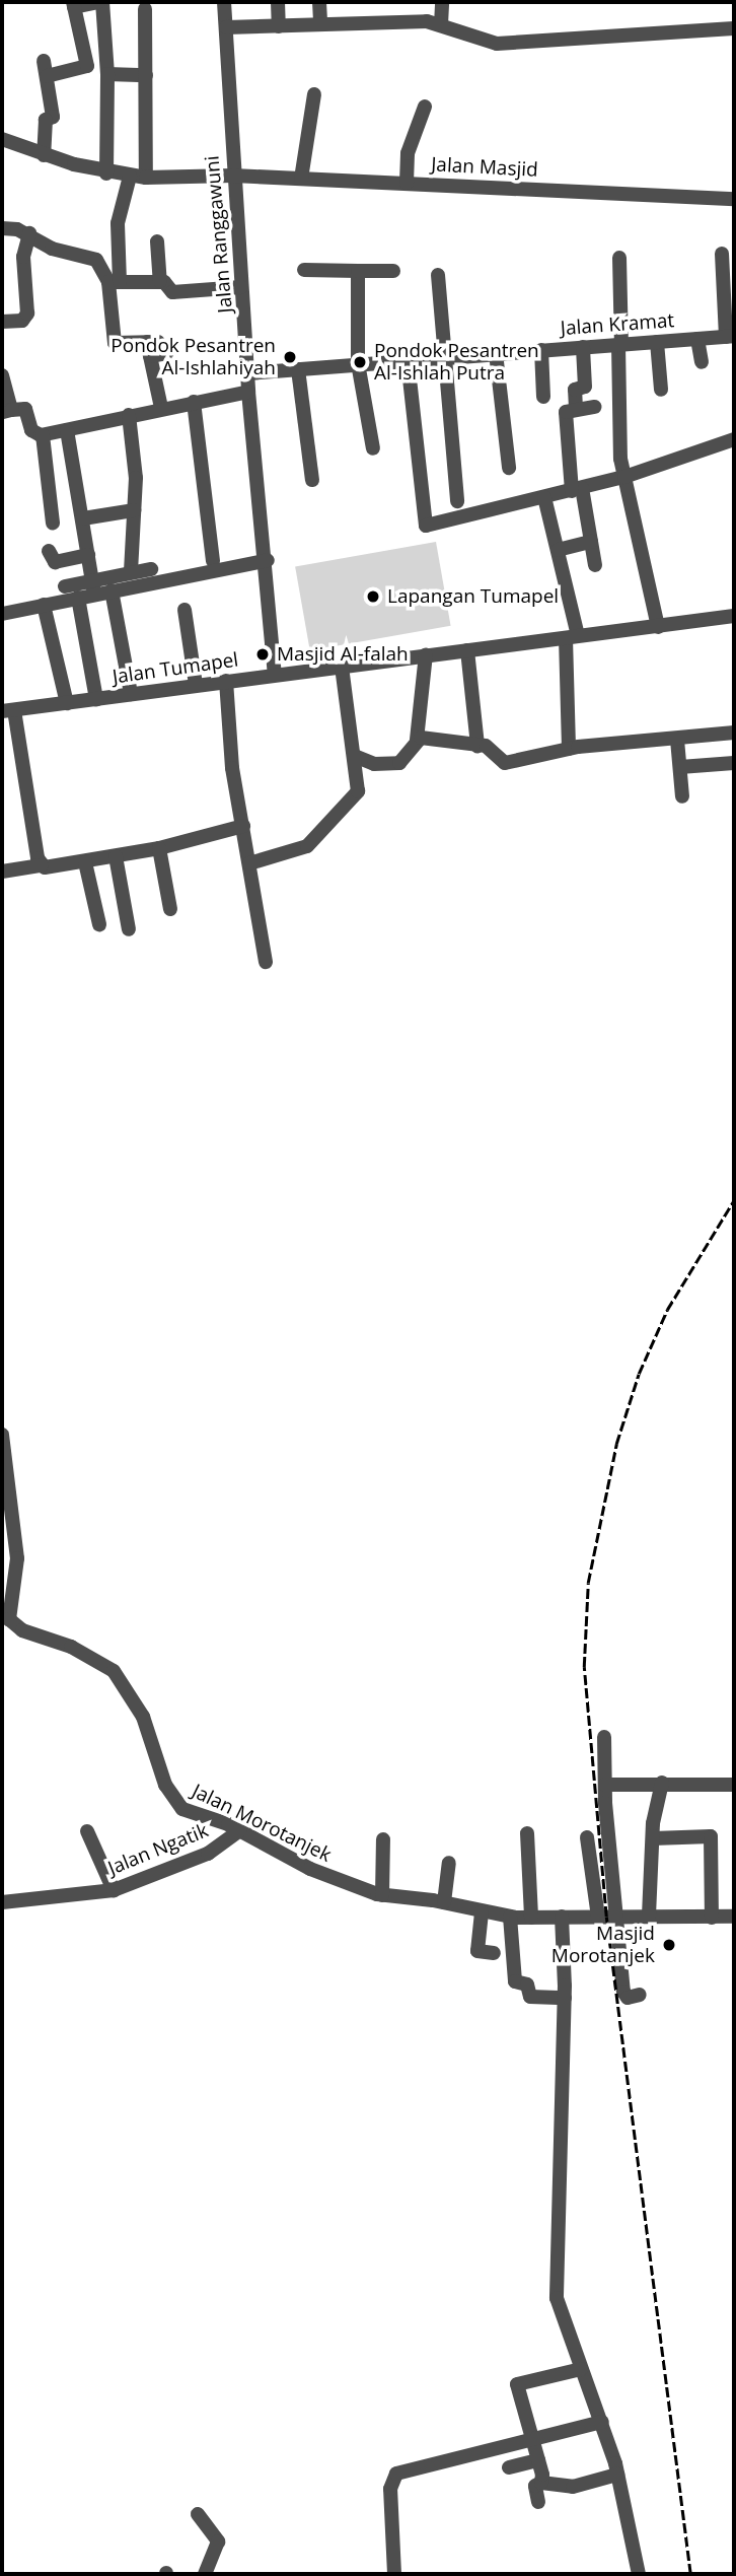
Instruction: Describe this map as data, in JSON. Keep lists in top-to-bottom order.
{
  "streets": {
    "street": [
      "Jalan Masjid",
      "Jalan Ranggawuni",
      "Jalan Kramat",
      "Jalan Tumapel",
      "Jalan Morotanjek",
      "Jalan Ngatik"
    ]
  },
  "crossings": [
    ["Jalan Masjid", "Jalan Ranggawuni"],
    ["Jalan Ranggawuni", "Jalan Kramat"],
    ["Jalan Ranggawuni", "Jalan Tumapel"],
    ["Jalan Morotanjek", "Jalan Ngatik"]
  ],
  "places": [
    "Pondok Pesantren Al-Ishlahiyah",
    "Pondok Pesantren Al-Ishlah Putra",
    "Lapangan Tumapel",
    "Masjid Al-falah",
    "Masjid Morotanjek"
  ]
}
